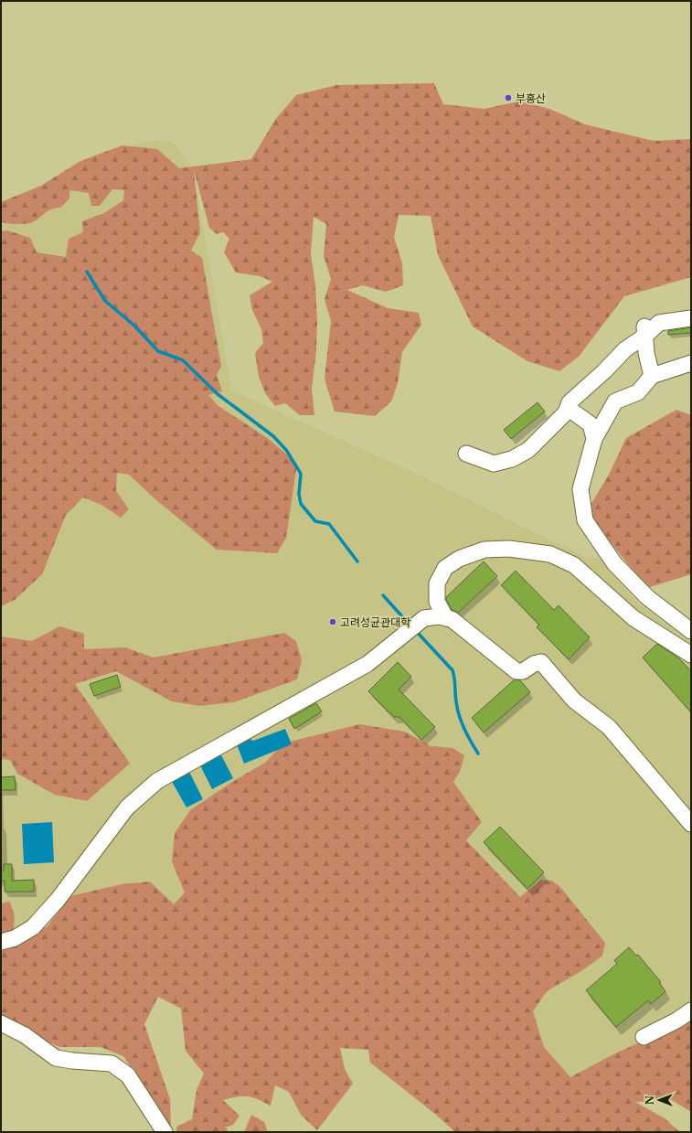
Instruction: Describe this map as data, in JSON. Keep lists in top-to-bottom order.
{
  "places": ["부흥산", "고려성균관대학"],
  "north": "left"
}
